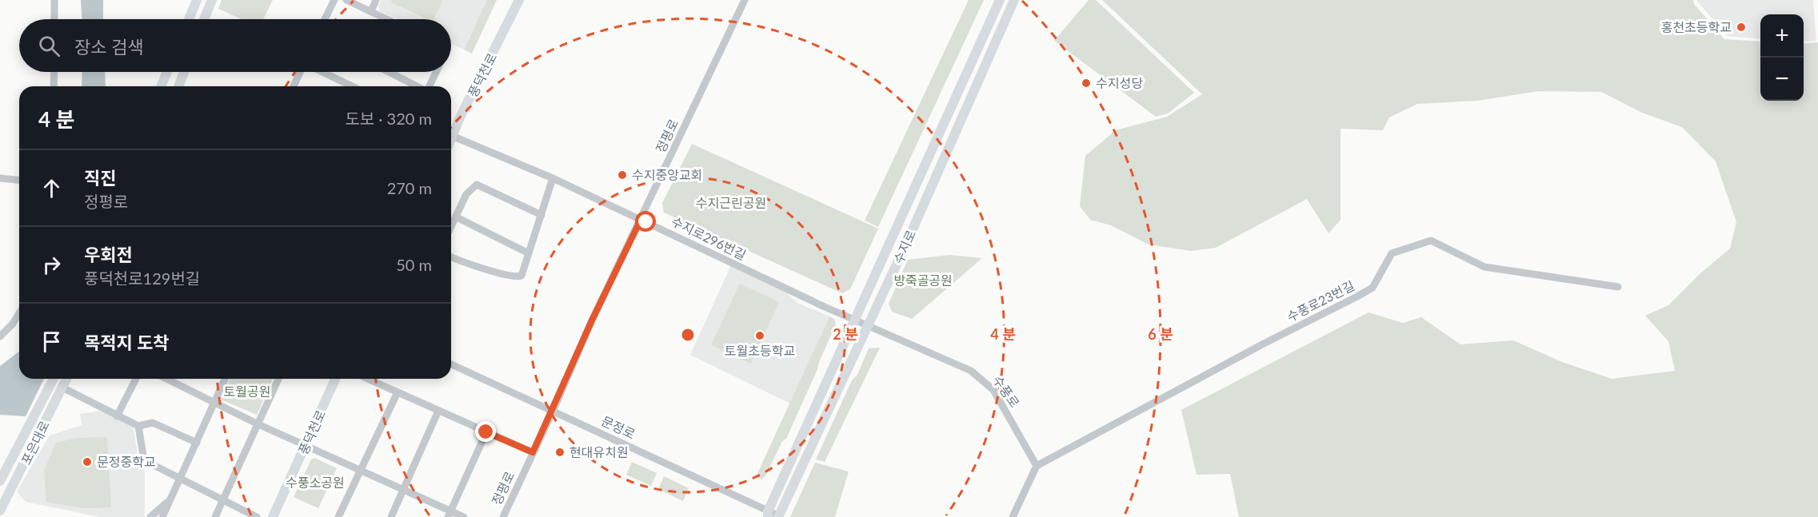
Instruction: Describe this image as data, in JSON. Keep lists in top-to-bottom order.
{
  "streets": {
    "main road": ["풍덕천로", "수지로", "포은대로"],
    "street": [
      "정평로",
      "수지로296번길",
      "수풍로23번길",
      "수풍로",
      "문정로"
    ]
  },
  "crossings": [
    ["정평로", "수지로296번길"],
    ["정평로", "문정로"],
    ["수지로296번길", "수지로"],
    ["수지로296번길", "수풍로"],
    ["수지로", "수풍로"],
    ["수지로", "문정로"],
    ["수풍로23번길", "수풍로"]
  ],
  "parks": [
    "수지근린공원",
    "방죽골공원",
    "토월공원",
    "수풍소공원"
  ],
  "places": [
    "홍천초등학교",
    "수지성당",
    "수지중앙교회",
    "토월초등학교",
    "현대유치원",
    "문정중학교"
  ],
  "page": {
    "map_buttons": ["+", "−"],
    "search": "장소 검색",
    "heading": ["4 분", "도보 · 320 m"],
    "list": [
      ["직진", "정평로", "270 m"],
      ["우회전", "풍덕천로129번길", "50 m"],
      "목적지 도착"
    ]
  },
  "rings": ["2 분", "4 분", "6 분"]
}
